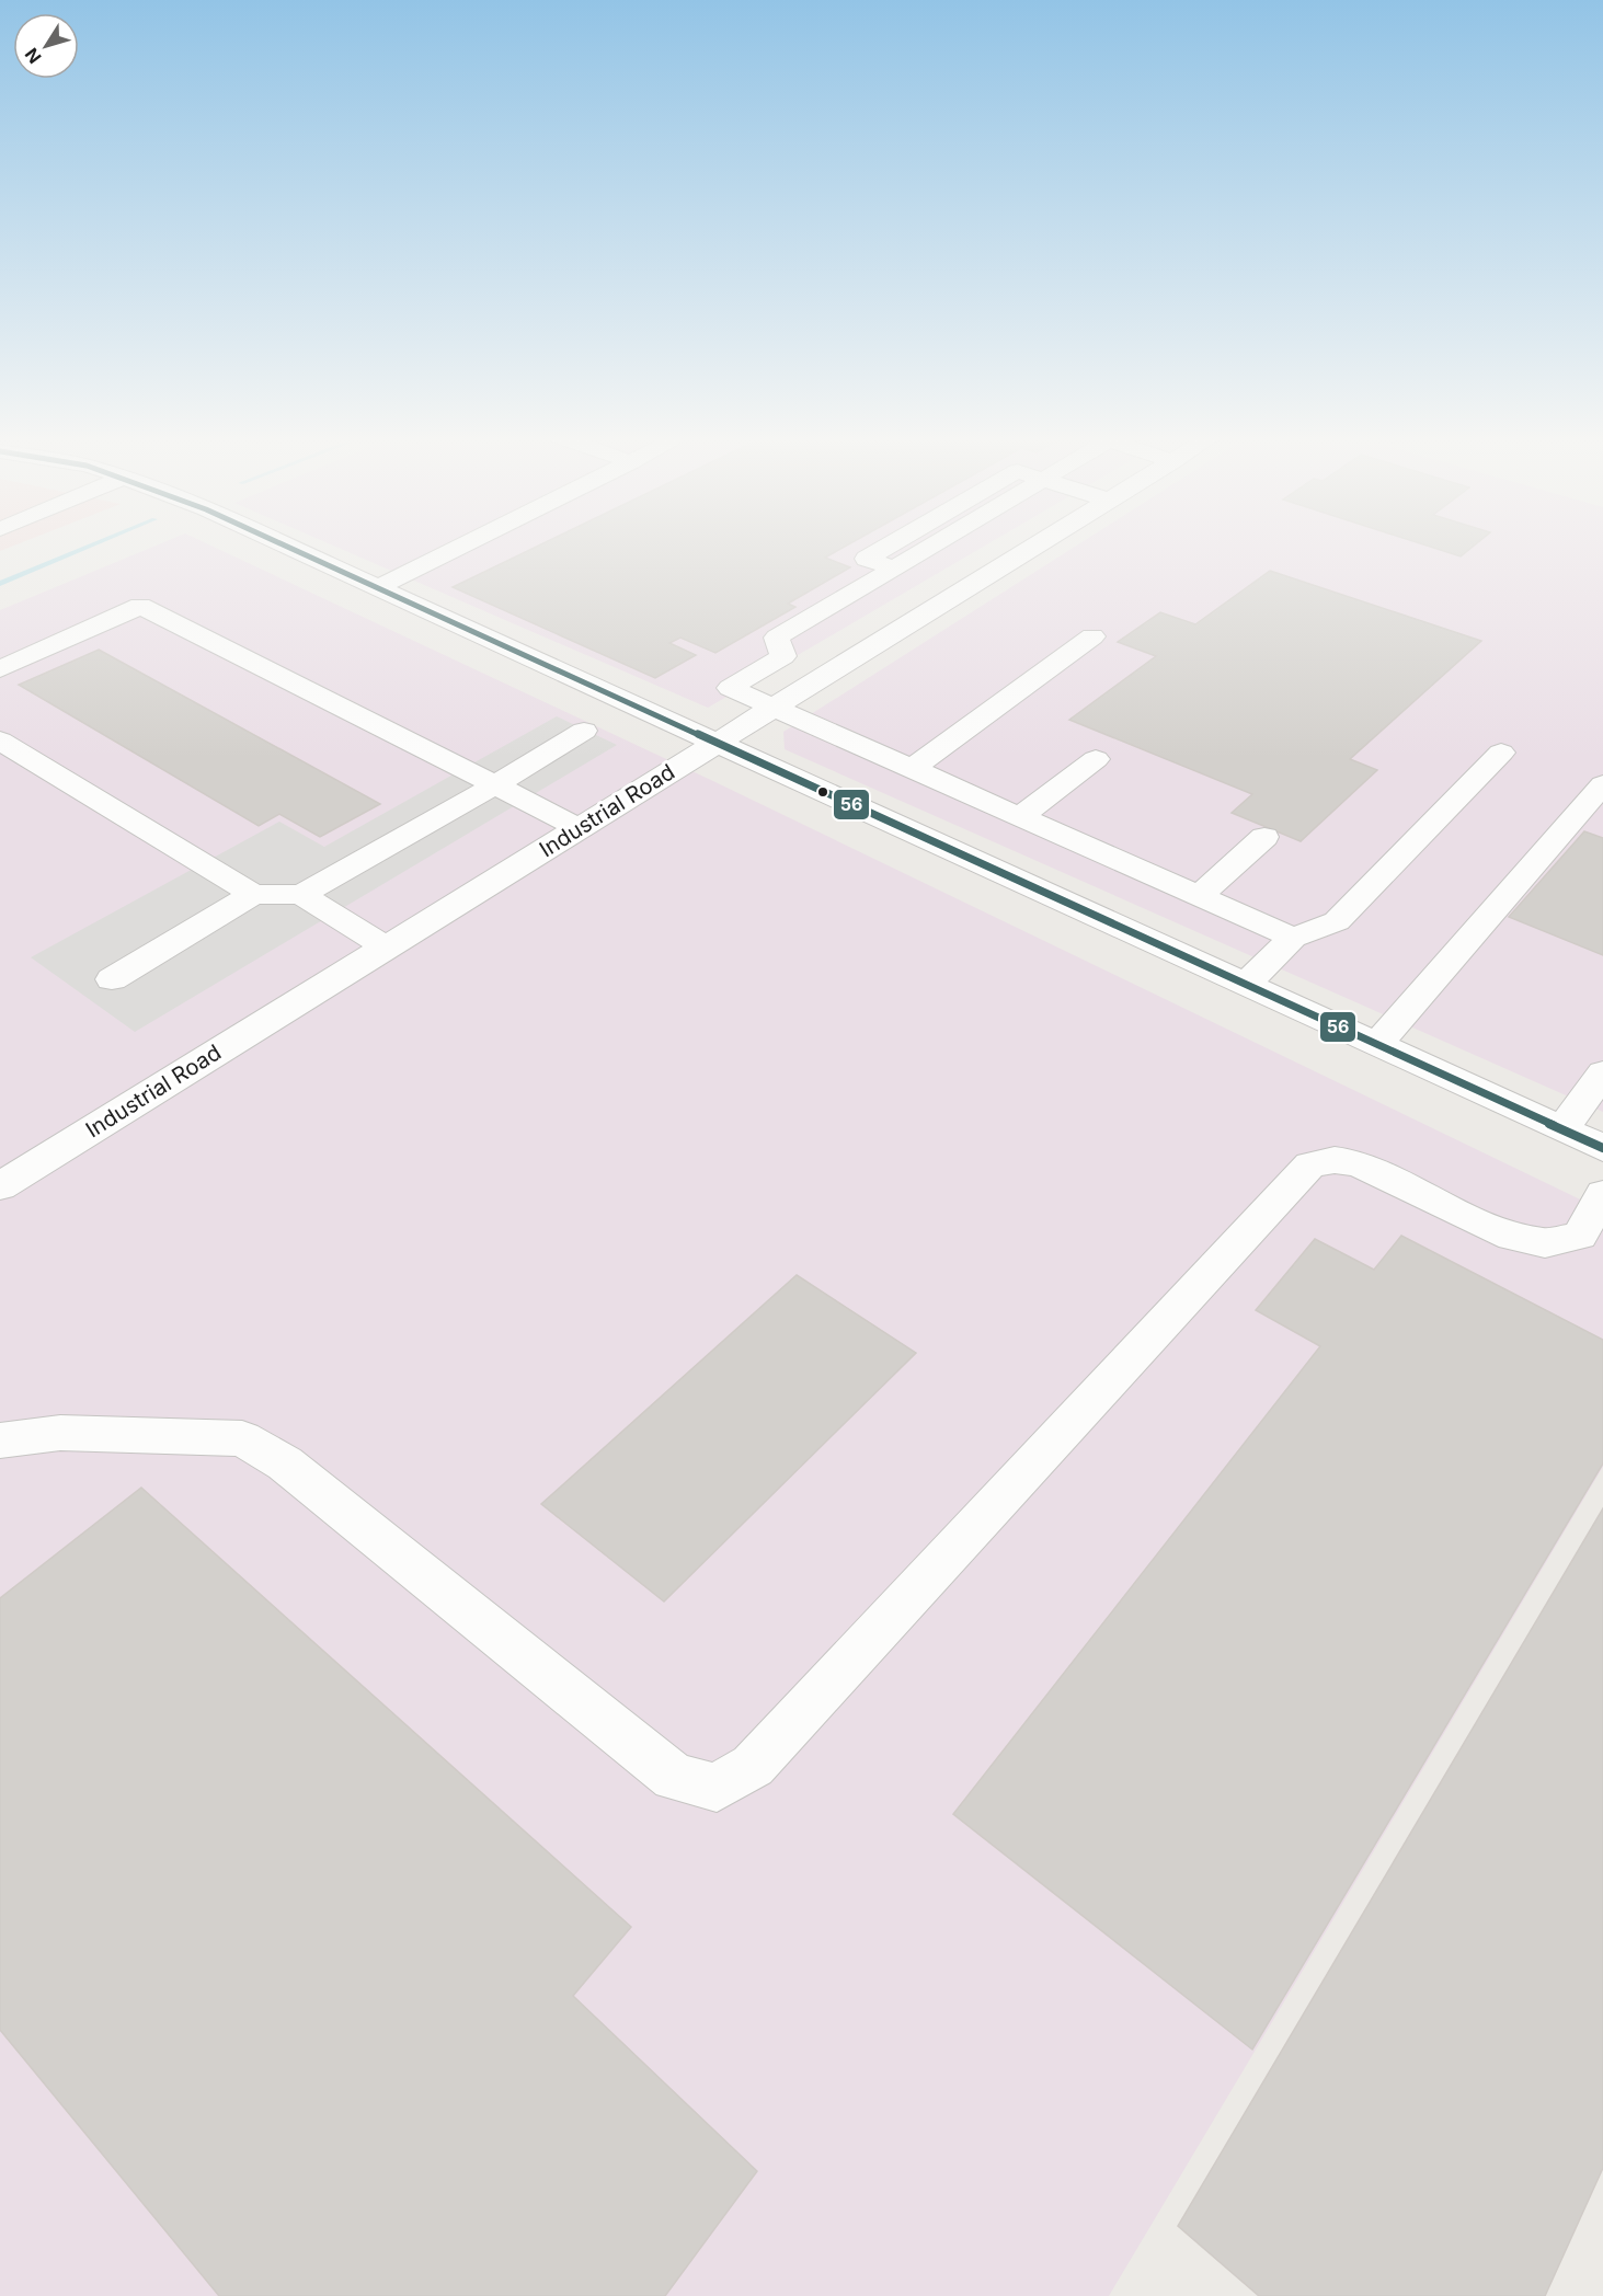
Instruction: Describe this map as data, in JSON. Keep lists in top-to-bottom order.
{
  "streets": {
    "street": ["Industrial Road"]
  },
  "lines": ["transit line 56"],
  "north": "bottom left"
}
